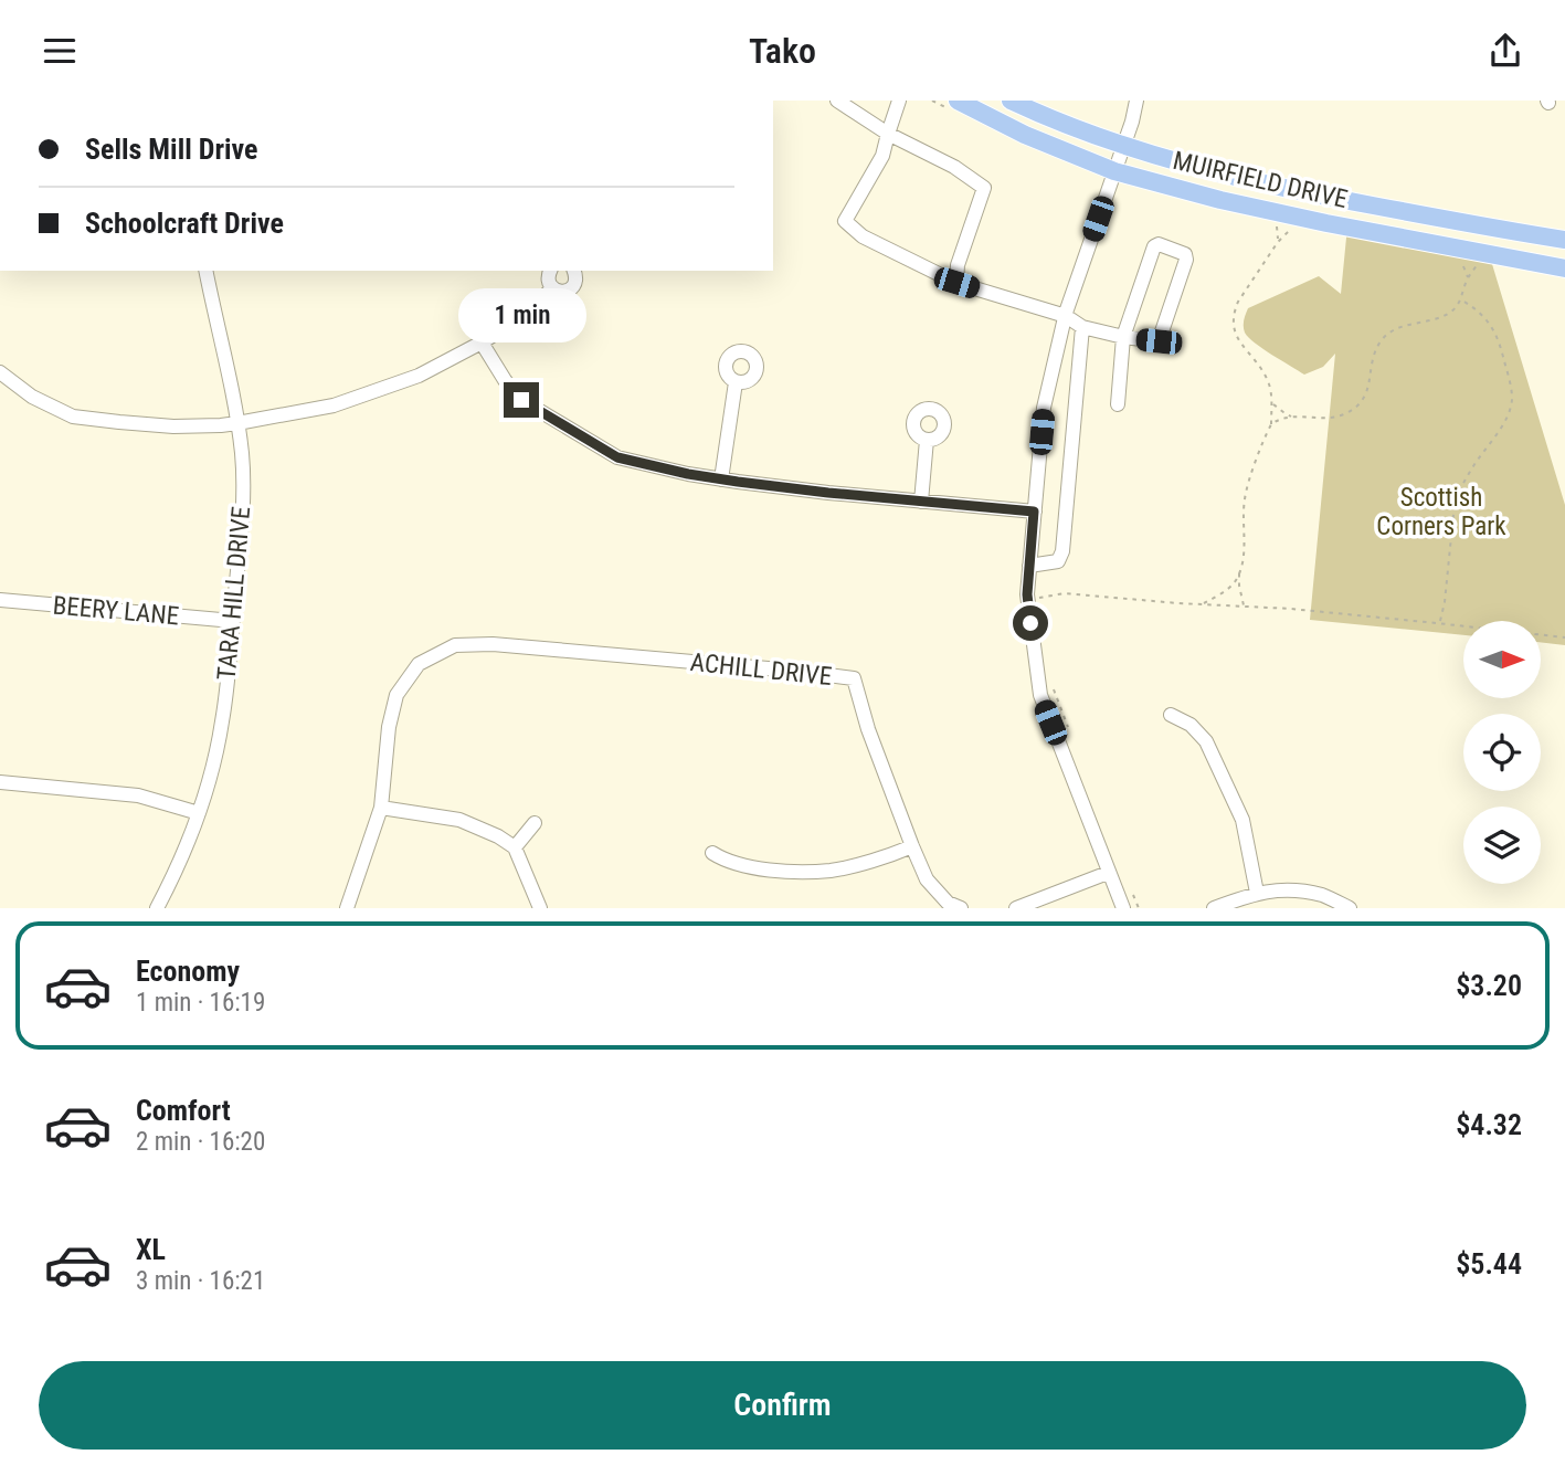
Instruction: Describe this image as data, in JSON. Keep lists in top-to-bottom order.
{
  "streets": {
    "main road": ["MUIRFIELD DRIVE"],
    "street": ["TARA HILL DRIVE", "BEERY LANE", "ACHILL DRIVE"]
  },
  "crossings": [
    ["TARA HILL DRIVE", "BEERY LANE"]
  ],
  "parks": ["Scottish Corners Park"],
  "north": "right",
  "page": {
    "header": "Tako",
    "banner": ["Sells Mill Drive", "Schoolcraft Drive"],
    "bubble": "1 min",
    "list": [
      {
        "name": "Economy",
        "note": "1 min · 16:19",
        "value": "$3.20"
      },
      {
        "name": "Comfort",
        "note": "2 min · 16:20",
        "value": "$4.32"
      },
      {
        "name": "XL",
        "note": "3 min · 16:21",
        "value": "$5.44"
      }
    ],
    "buttons": "Confirm"
  }
}
